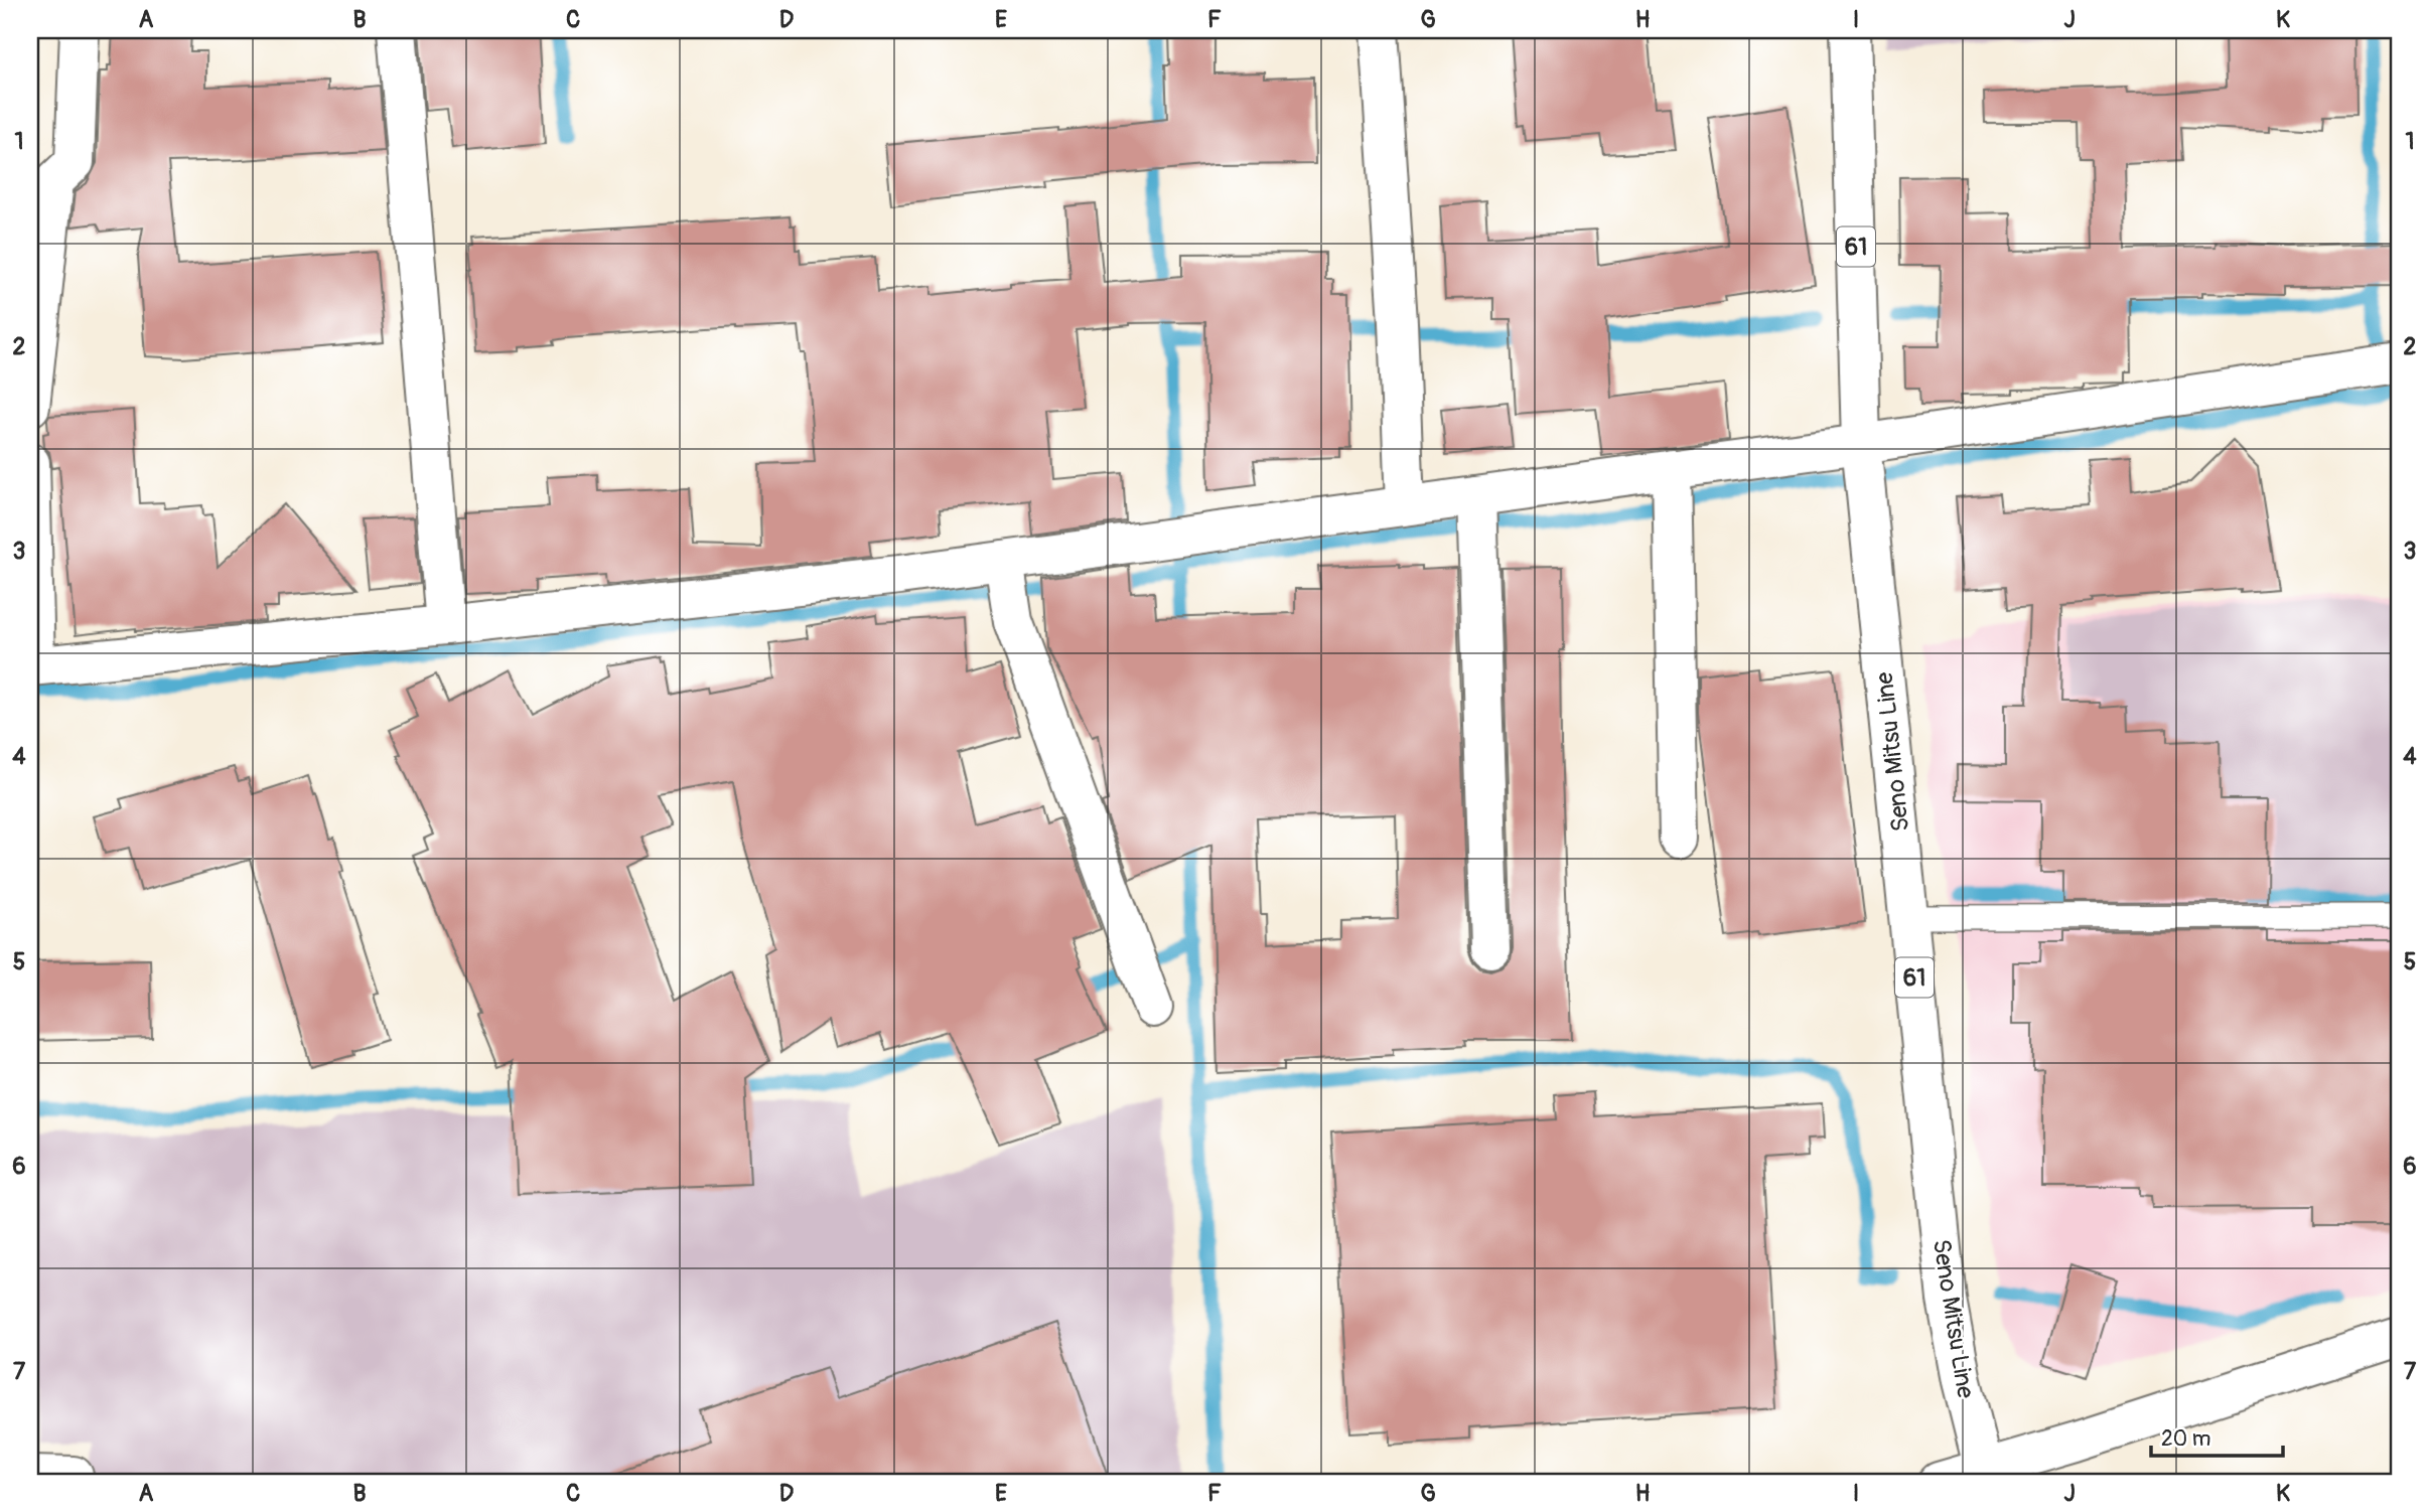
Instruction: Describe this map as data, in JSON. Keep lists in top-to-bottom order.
{
  "streets": {
    "street": ["61", "Seno Mitsu Line"]
  },
  "scale_bar": "20 m",
  "grid": {
    "columns": [
      "A",
      "B",
      "C",
      "D",
      "E",
      "F",
      "G",
      "H",
      "I",
      "J",
      "K"
    ],
    "rows": [
      "1",
      "2",
      "3",
      "4",
      "5",
      "6",
      "7"
    ]
  }
}
